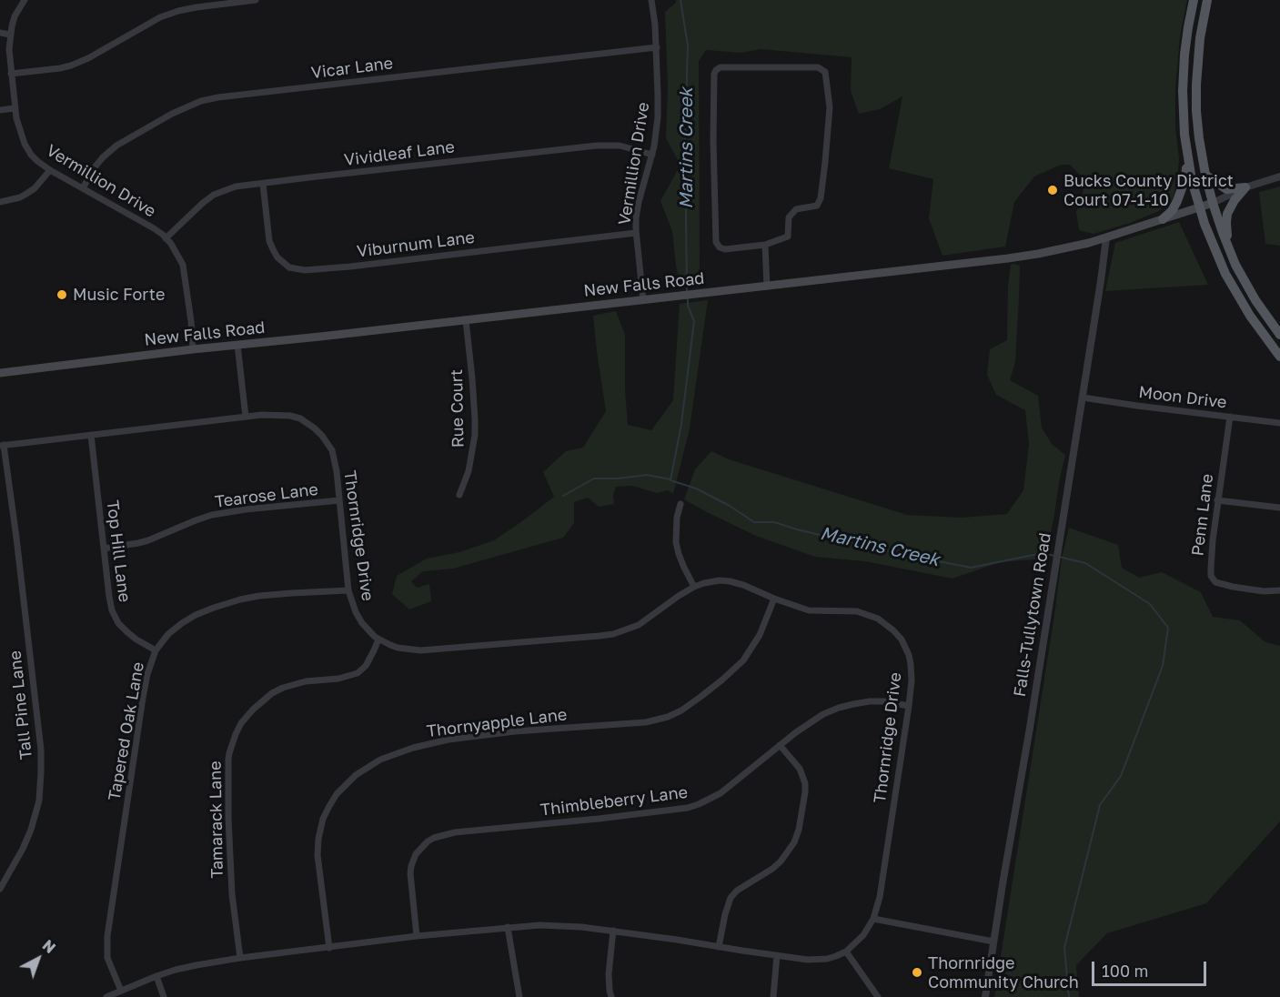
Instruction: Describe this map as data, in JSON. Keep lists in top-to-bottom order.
{
  "streets": {
    "main road": ["New Falls Road"],
    "street": [
      "Vicar Lane",
      "Vividleaf Lane",
      "Vermillion Drive",
      "Viburnum Lane",
      "Moon Drive",
      "Rue Court",
      "Tearose Lane",
      "Penn Lane",
      "Thornridge Drive",
      "Top Hill Lane",
      "Falls-Tullytown Road",
      "Tall Pine Lane",
      "Thornyapple Lane",
      "Tapered Oak Lane",
      "Thimbleberry Lane",
      "Tamarack Lane"
    ]
  },
  "crossings": [
    ["Vicar Lane", "Vermillion Drive"],
    ["Vividleaf Lane", "Vermillion Drive"],
    ["Vividleaf Lane", "Viburnum Lane"],
    ["Vermillion Drive", "Viburnum Lane"],
    ["Vermillion Drive", "New Falls Road"],
    ["New Falls Road", "Rue Court"],
    ["New Falls Road", "Falls-Tullytown Road"],
    ["Moon Drive", "Penn Lane"],
    ["Moon Drive", "Falls-Tullytown Road"],
    ["Tearose Lane", "Thornridge Drive"],
    ["Tearose Lane", "Top Hill Lane"],
    ["Thornridge Drive", "Top Hill Lane"],
    ["Thornridge Drive", "Tall Pine Lane"],
    ["Thornridge Drive", "Thornyapple Lane"],
    ["Thornridge Drive", "Tapered Oak Lane"],
    ["Thornridge Drive", "Thimbleberry Lane"],
    ["Thornridge Drive", "Tamarack Lane"],
    ["Top Hill Lane", "Tapered Oak Lane"]
  ],
  "water": ["Martins Creek"],
  "places": ["Bucks County District Court 07-1-10", "Music Forte", "Thornridge Community Church"],
  "scale_bar": "100 m",
  "north": "top right"
}
